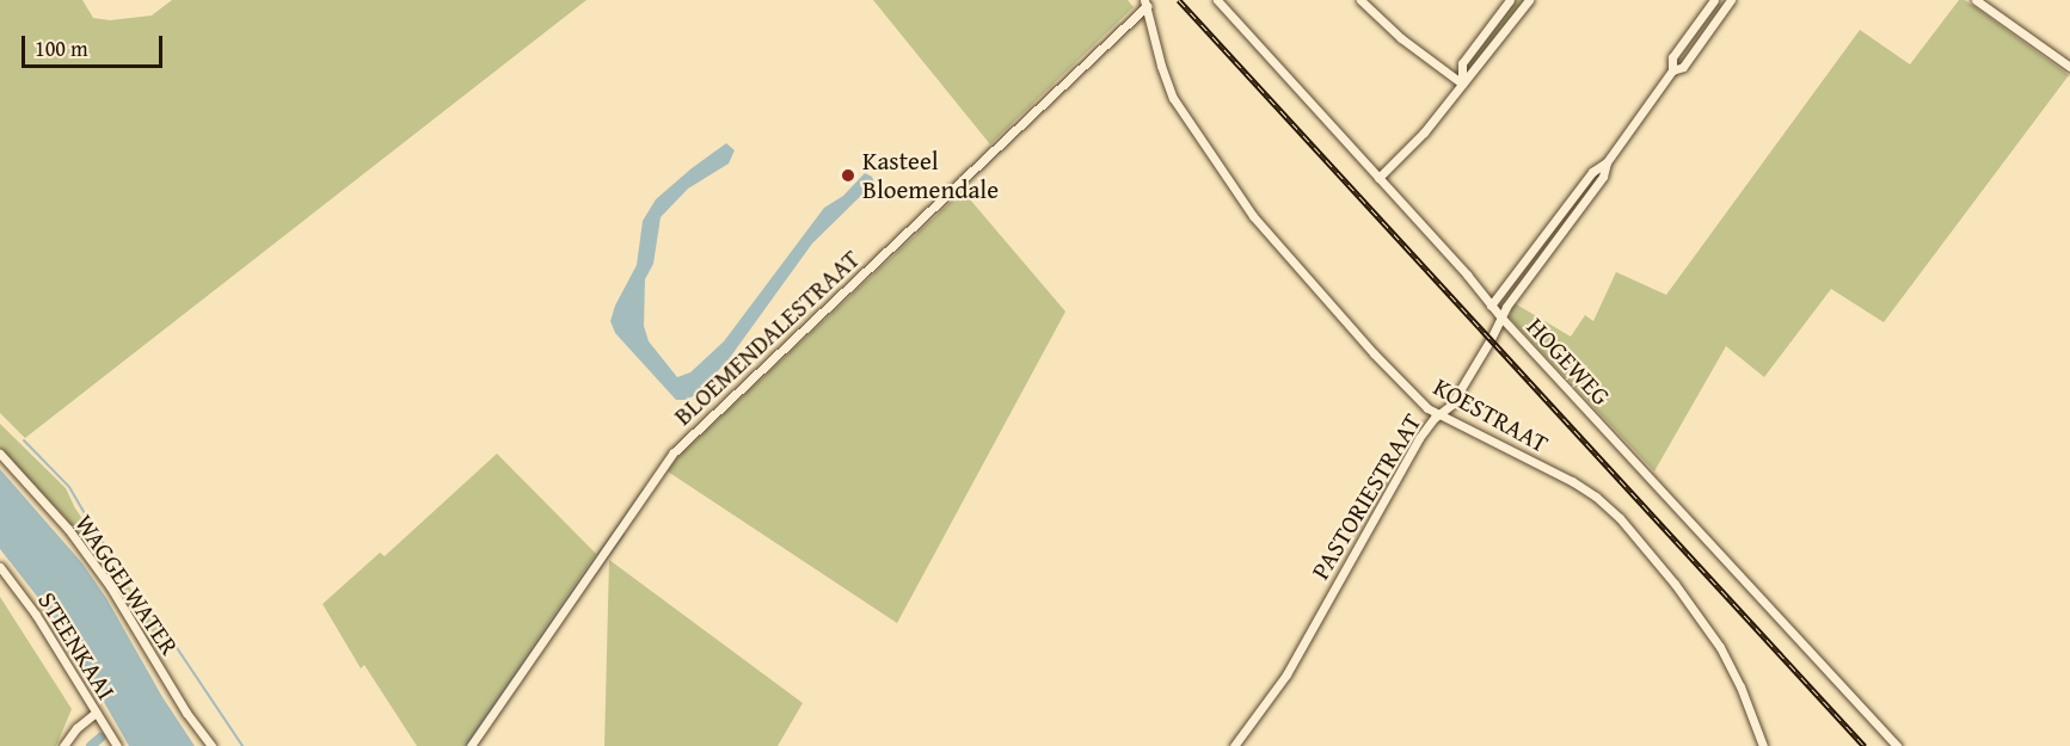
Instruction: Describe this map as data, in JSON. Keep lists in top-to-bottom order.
{
  "streets": {
    "street": [
      "BLOEMENDALESTRAAT",
      "HOGEWEG",
      "KOESTRAAT",
      "PASTORIESTRAAT",
      "WAGGELWATER",
      "STEENKAAI"
    ]
  },
  "crossings": [
    ["BLOEMENDALESTRAAT", "KOESTRAAT"],
    ["HOGEWEG", "PASTORIESTRAAT"],
    ["KOESTRAAT", "PASTORIESTRAAT"]
  ],
  "places": ["Kasteel Bloemendale"],
  "scale_bar": "100 m"
}
